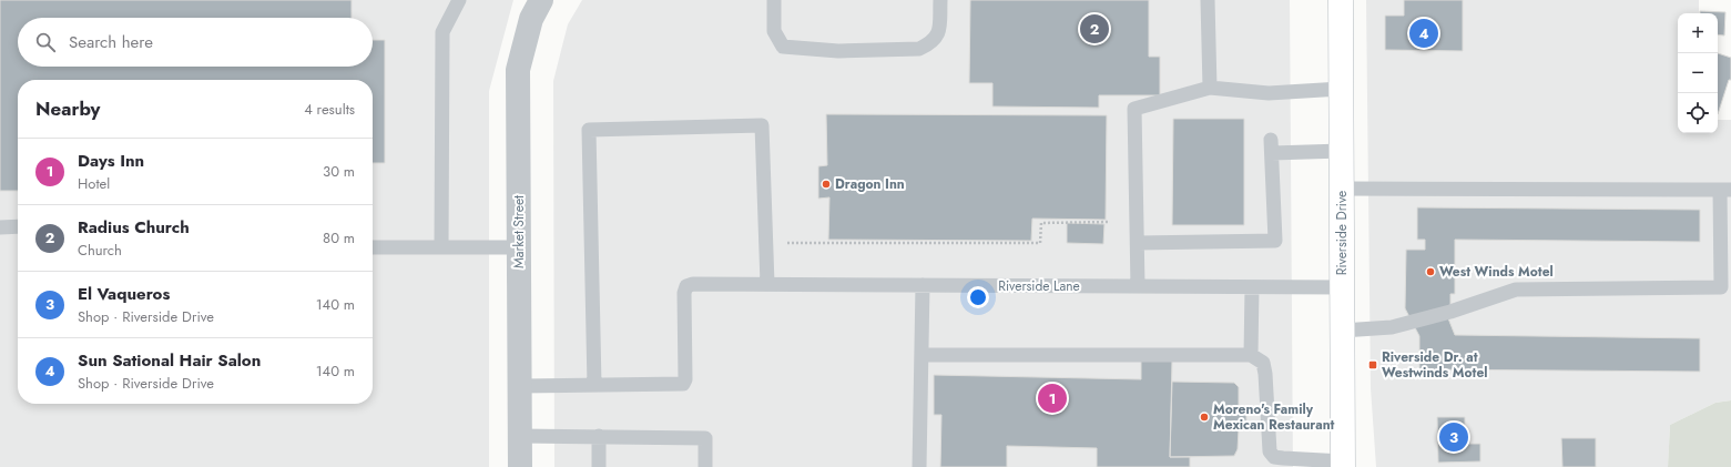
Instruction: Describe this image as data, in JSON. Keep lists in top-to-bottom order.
{
  "streets": {
    "main road": ["Riverside Drive"],
    "street": ["Market Street"],
    "lane": ["Riverside Lane"]
  },
  "crossings": [
    ["Riverside Drive", "Riverside Lane"]
  ],
  "places": {
    "other": ["Dragon Inn", "West Winds Motel", "Moreno's Family Mexican Restaurant"],
    "transit": ["Riverside Dr. at Westwinds Motel"]
  },
  "page": {
    "pins": [
      "2",
      "4",
      "1",
      "3"
    ],
    "map_buttons": ["+", "−"],
    "search": "Search here",
    "heading": ["Nearby", "4 results"],
    "list": [
      {
        "mark": "1",
        "name": "Days Inn",
        "note": "Hotel",
        "value": "30 m"
      },
      {
        "mark": "2",
        "name": "Radius Church",
        "note": "Church",
        "value": "80 m"
      },
      {
        "mark": "3",
        "name": "El Vaqueros",
        "note": "Shop · Riverside Drive",
        "value": "140 m"
      },
      {
        "mark": "4",
        "name": "Sun Sational Hair Salon",
        "note": "Shop · Riverside Drive",
        "value": "140 m"
      }
    ]
  }
}
